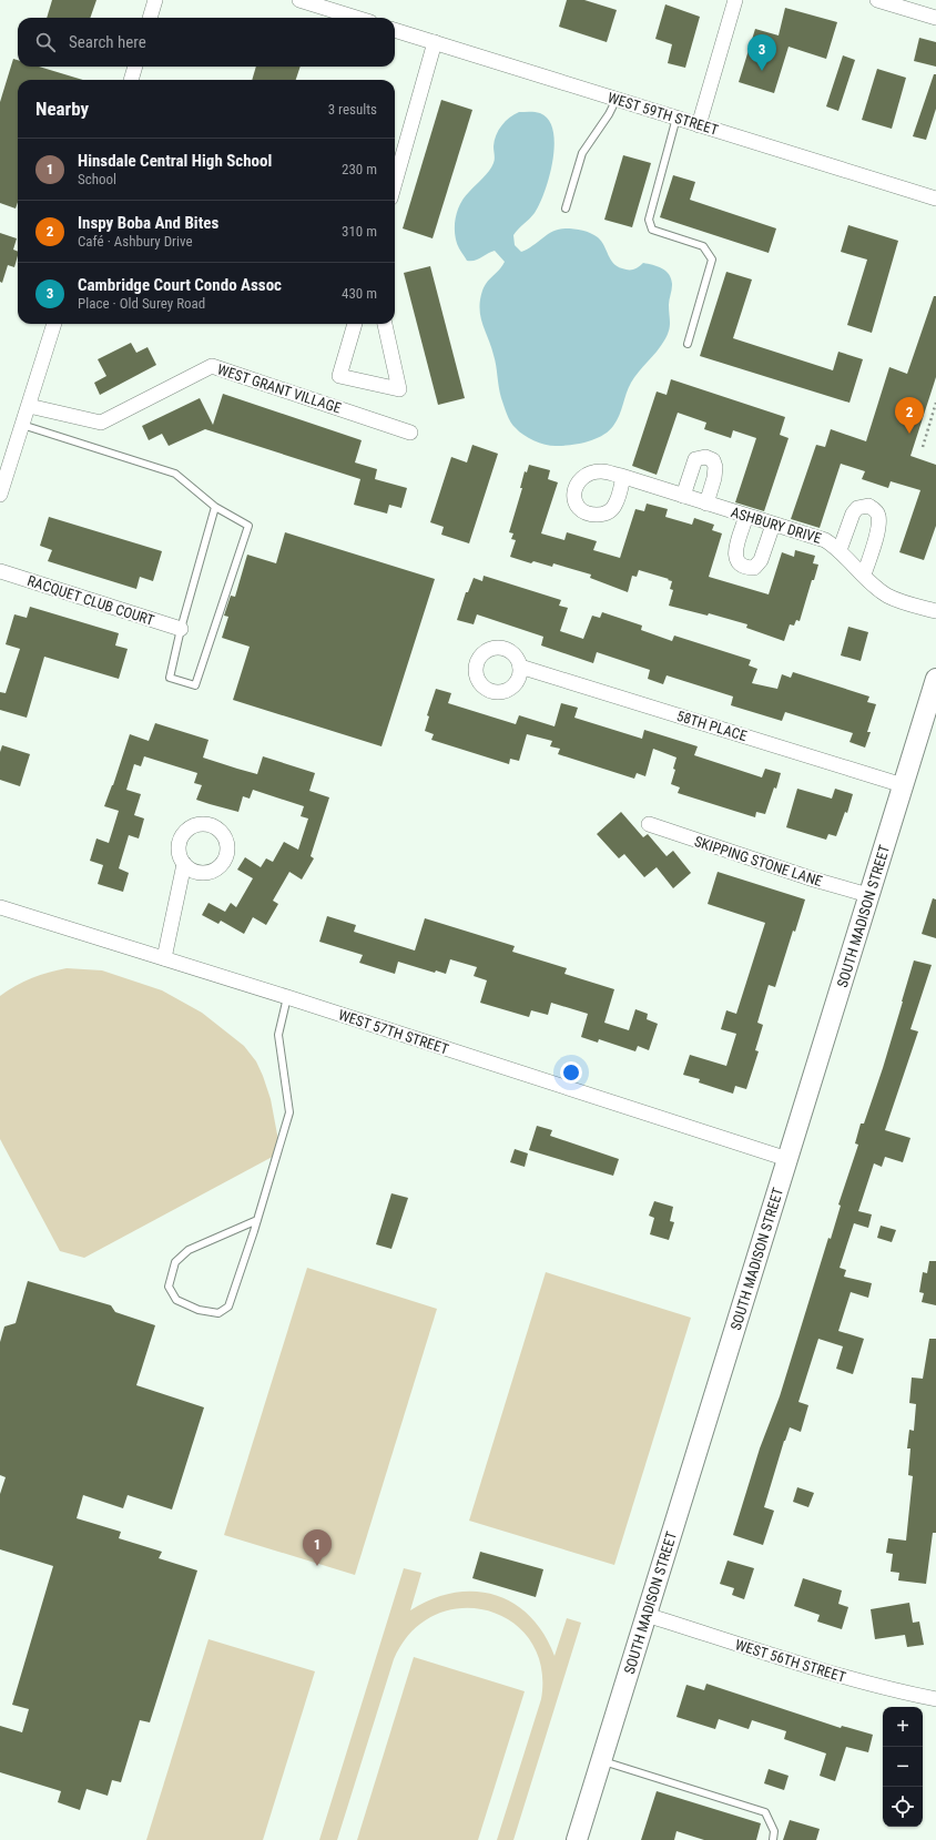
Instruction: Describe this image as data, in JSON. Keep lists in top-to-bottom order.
{
  "streets": {
    "street": [
      "WEST 59TH STREET",
      "WEST GRANT VILLAGE",
      "ASHBURY DRIVE",
      "RACQUET CLUB COURT",
      "58TH PLACE",
      "SKIPPING STONE LANE",
      "SOUTH MADISON STREET",
      "WEST 57TH STREET",
      "WEST 56TH STREET"
    ]
  },
  "crossings": [
    ["58TH PLACE", "SOUTH MADISON STREET"],
    ["SKIPPING STONE LANE", "SOUTH MADISON STREET"],
    ["SOUTH MADISON STREET", "WEST 57TH STREET"],
    ["SOUTH MADISON STREET", "WEST 56TH STREET"]
  ],
  "page": {
    "search": "Search here",
    "pins": ["3", "2", "1"],
    "heading": ["Nearby", "3 results"],
    "list": [
      {
        "mark": "1",
        "name": "Hinsdale Central High School",
        "note": "School",
        "value": "230 m"
      },
      {
        "mark": "2",
        "name": "Inspy Boba And Bites",
        "note": "Café · Ashbury Drive",
        "value": "310 m"
      },
      {
        "mark": "3",
        "name": "Cambridge Court Condo Assoc",
        "note": "Place · Old Surey Road",
        "value": "430 m"
      }
    ],
    "map_buttons": ["+", "−"]
  }
}
